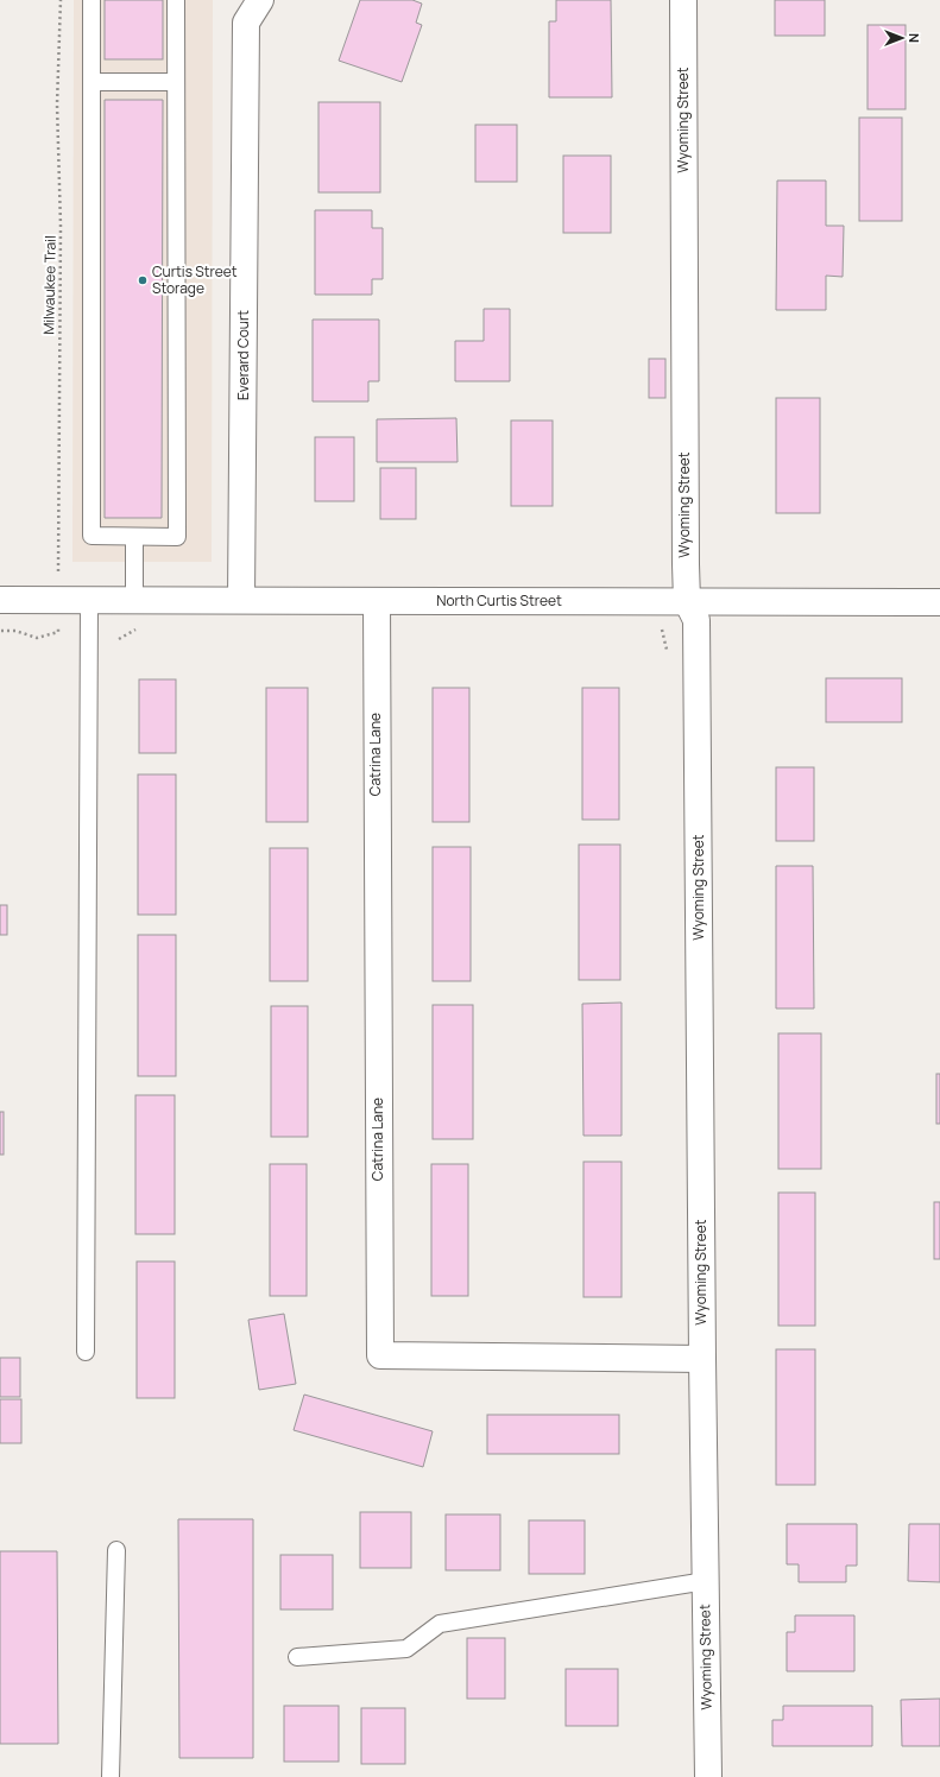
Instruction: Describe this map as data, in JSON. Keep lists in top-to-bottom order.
{
  "streets": {
    "street": [
      "Wyoming Street",
      "Everard Court",
      "North Curtis Street",
      "Catrina Lane"
    ],
    "path": ["Milwaukee Trail"]
  },
  "crossings": [
    ["Wyoming Street", "North Curtis Street"],
    ["Wyoming Street", "Catrina Lane"],
    ["Everard Court", "North Curtis Street"],
    ["North Curtis Street", "Catrina Lane"]
  ],
  "places": ["Curtis Street Storage"],
  "north": "right"
}
